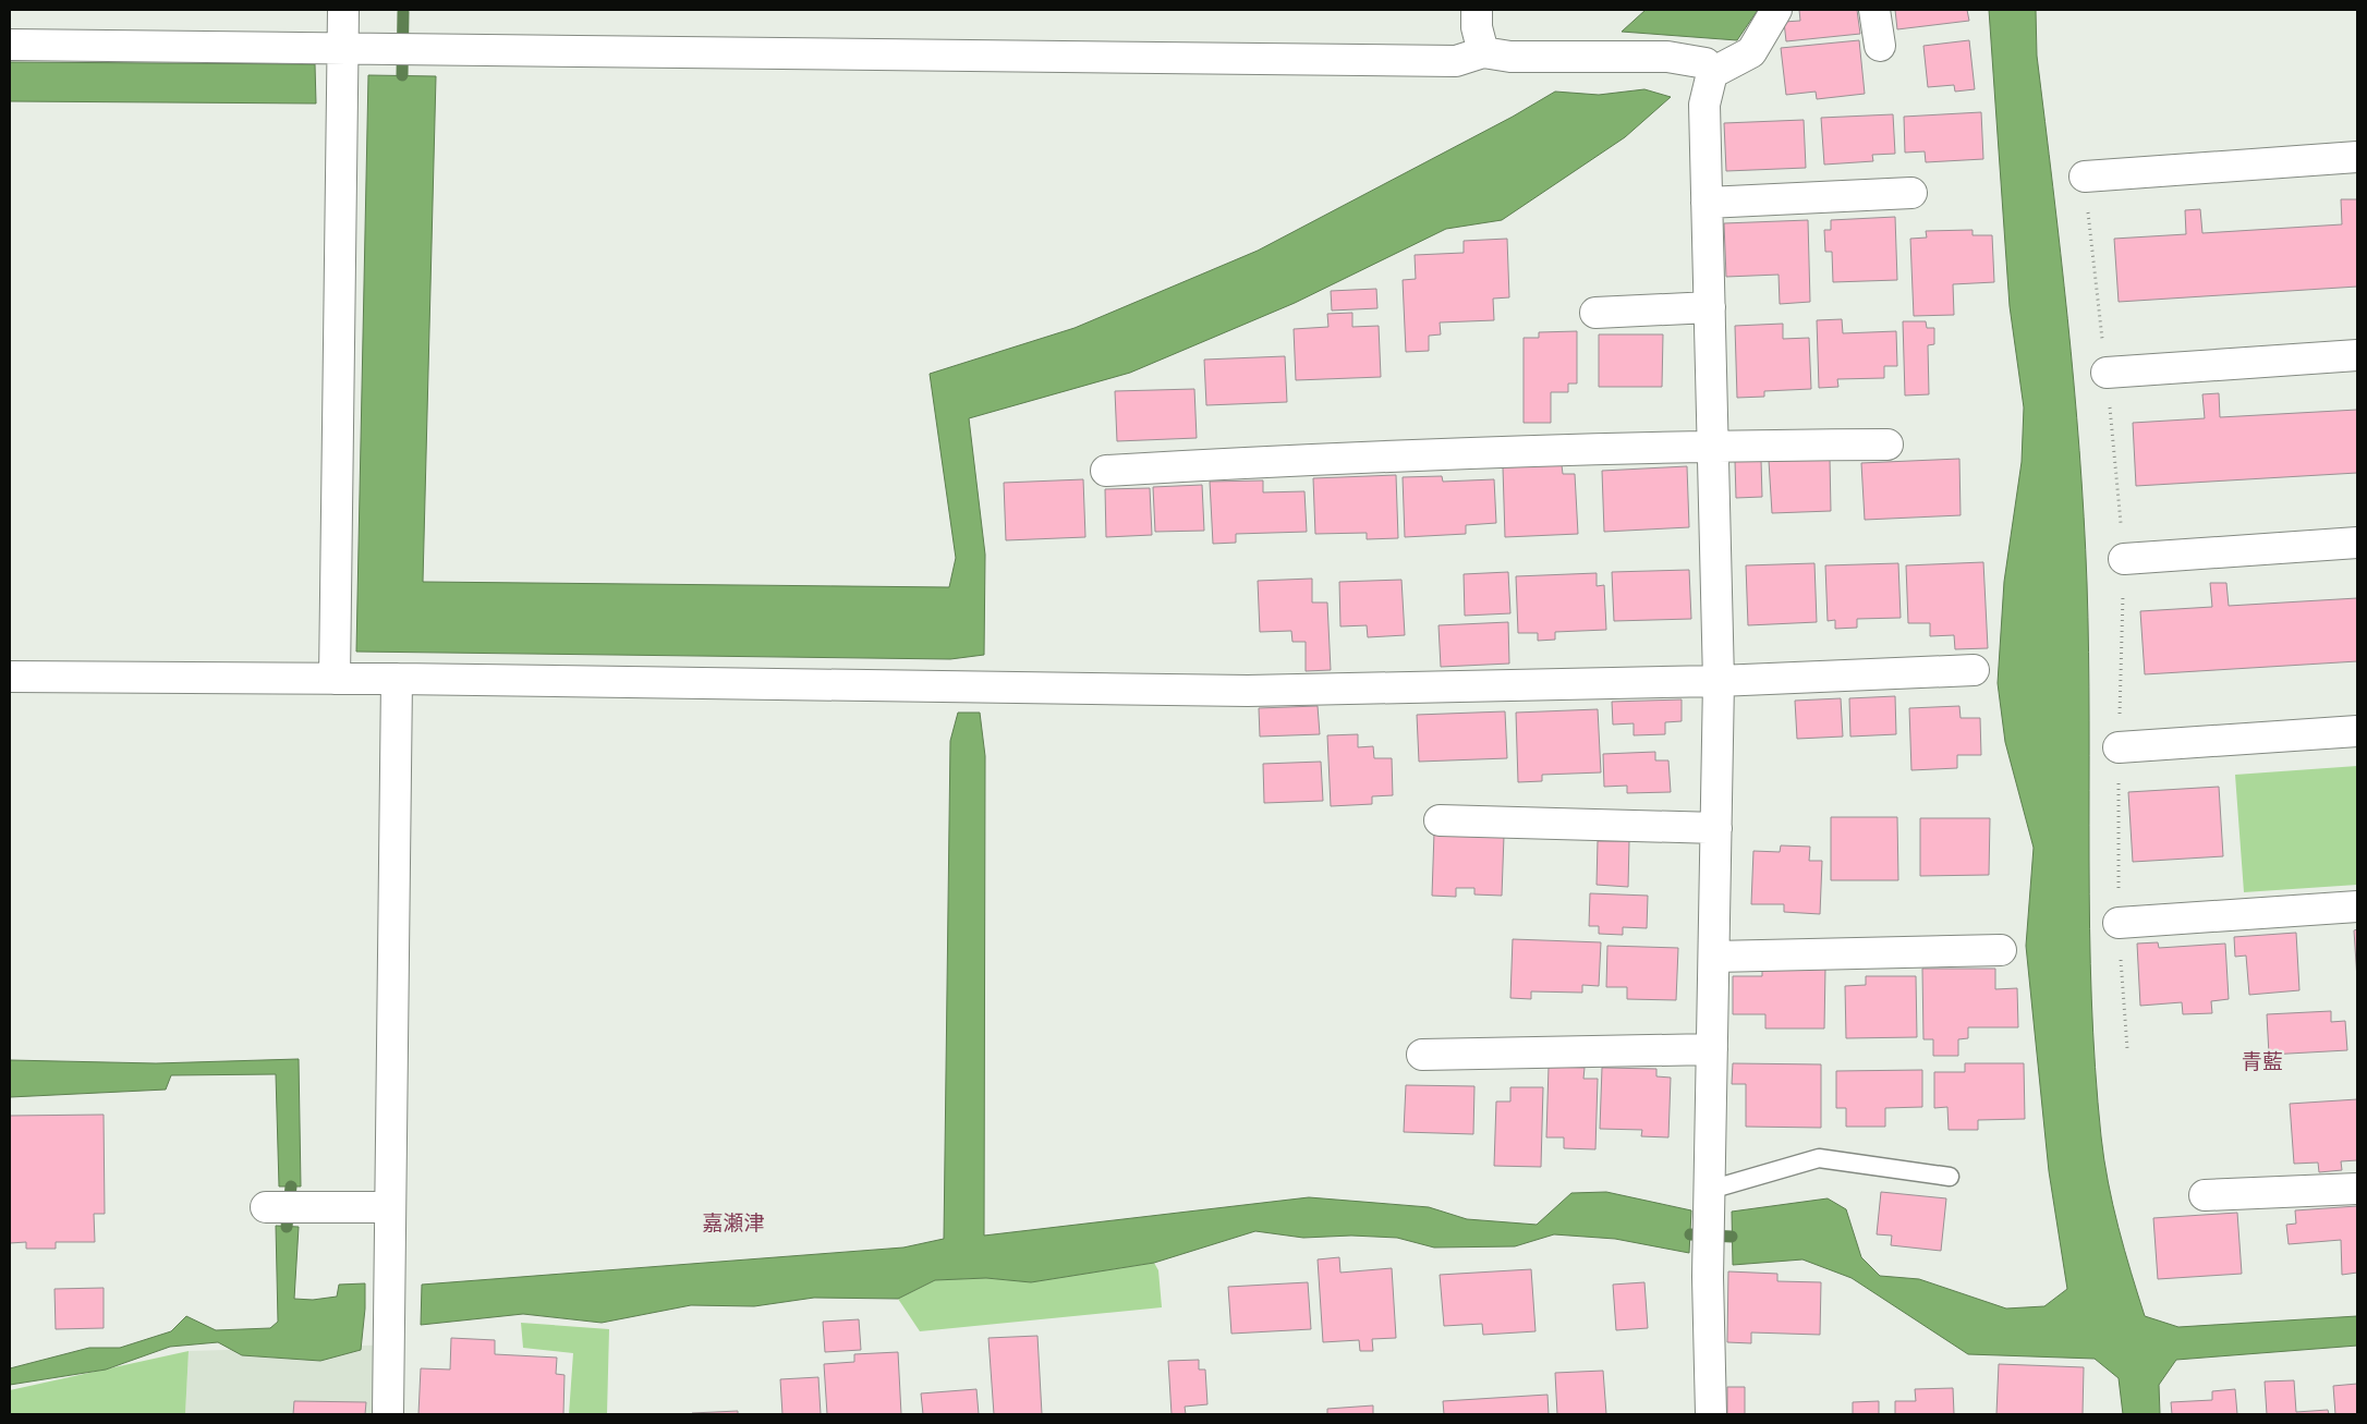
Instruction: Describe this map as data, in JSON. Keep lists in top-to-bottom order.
{
  "districts": ["青藍", "嘉瀬津"]
}
